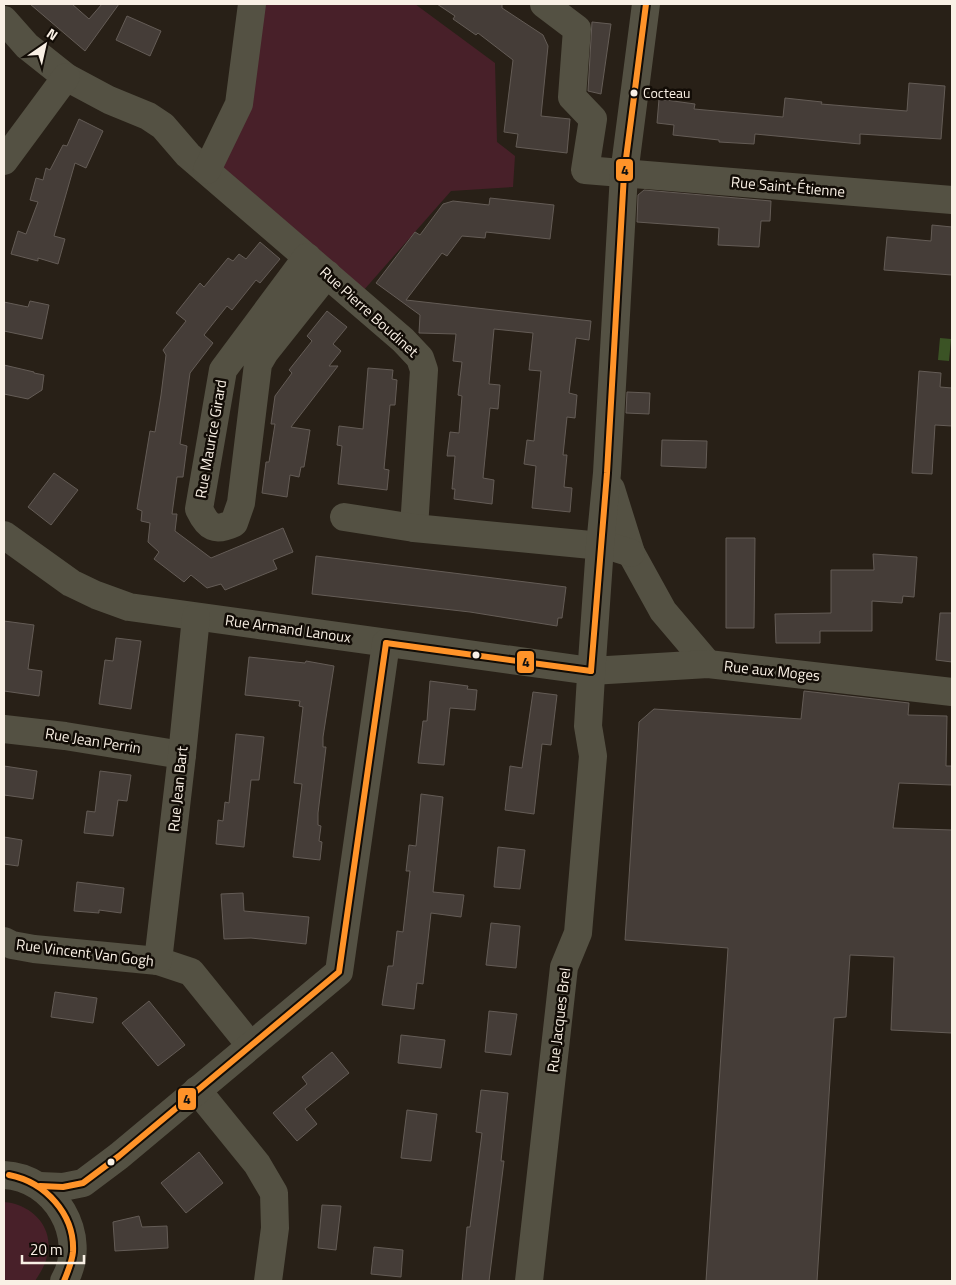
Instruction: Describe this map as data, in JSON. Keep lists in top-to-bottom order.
{
  "streets": {
    "street": [
      "Rue Saint-Étienne",
      "Rue Pierre Boudinet",
      "Rue Maurice Girard",
      "Rue Armand Lanoux",
      "Rue aux Moges",
      "Rue Jean Perrin",
      "Rue Jean Bart",
      "Rue Vincent Van Gogh",
      "Rue Jacques Brel"
    ]
  },
  "crossings": [
    ["Rue Saint-Étienne", "Rue Jacques Brel"],
    ["Rue Pierre Boudinet", "Rue Maurice Girard"],
    ["Rue Armand Lanoux", "Rue aux Moges"],
    ["Rue Armand Lanoux", "Rue Jean Bart"],
    ["Rue Armand Lanoux", "Rue Jacques Brel"],
    ["Rue aux Moges", "Rue Jacques Brel"],
    ["Rue Jean Perrin", "Rue Jean Bart"],
    ["Rue Jean Bart", "Rue Vincent Van Gogh"]
  ],
  "places": ["Cocteau"],
  "lines": ["transit line 4"],
  "scale_bar": "20 m",
  "north": "top right"
}
